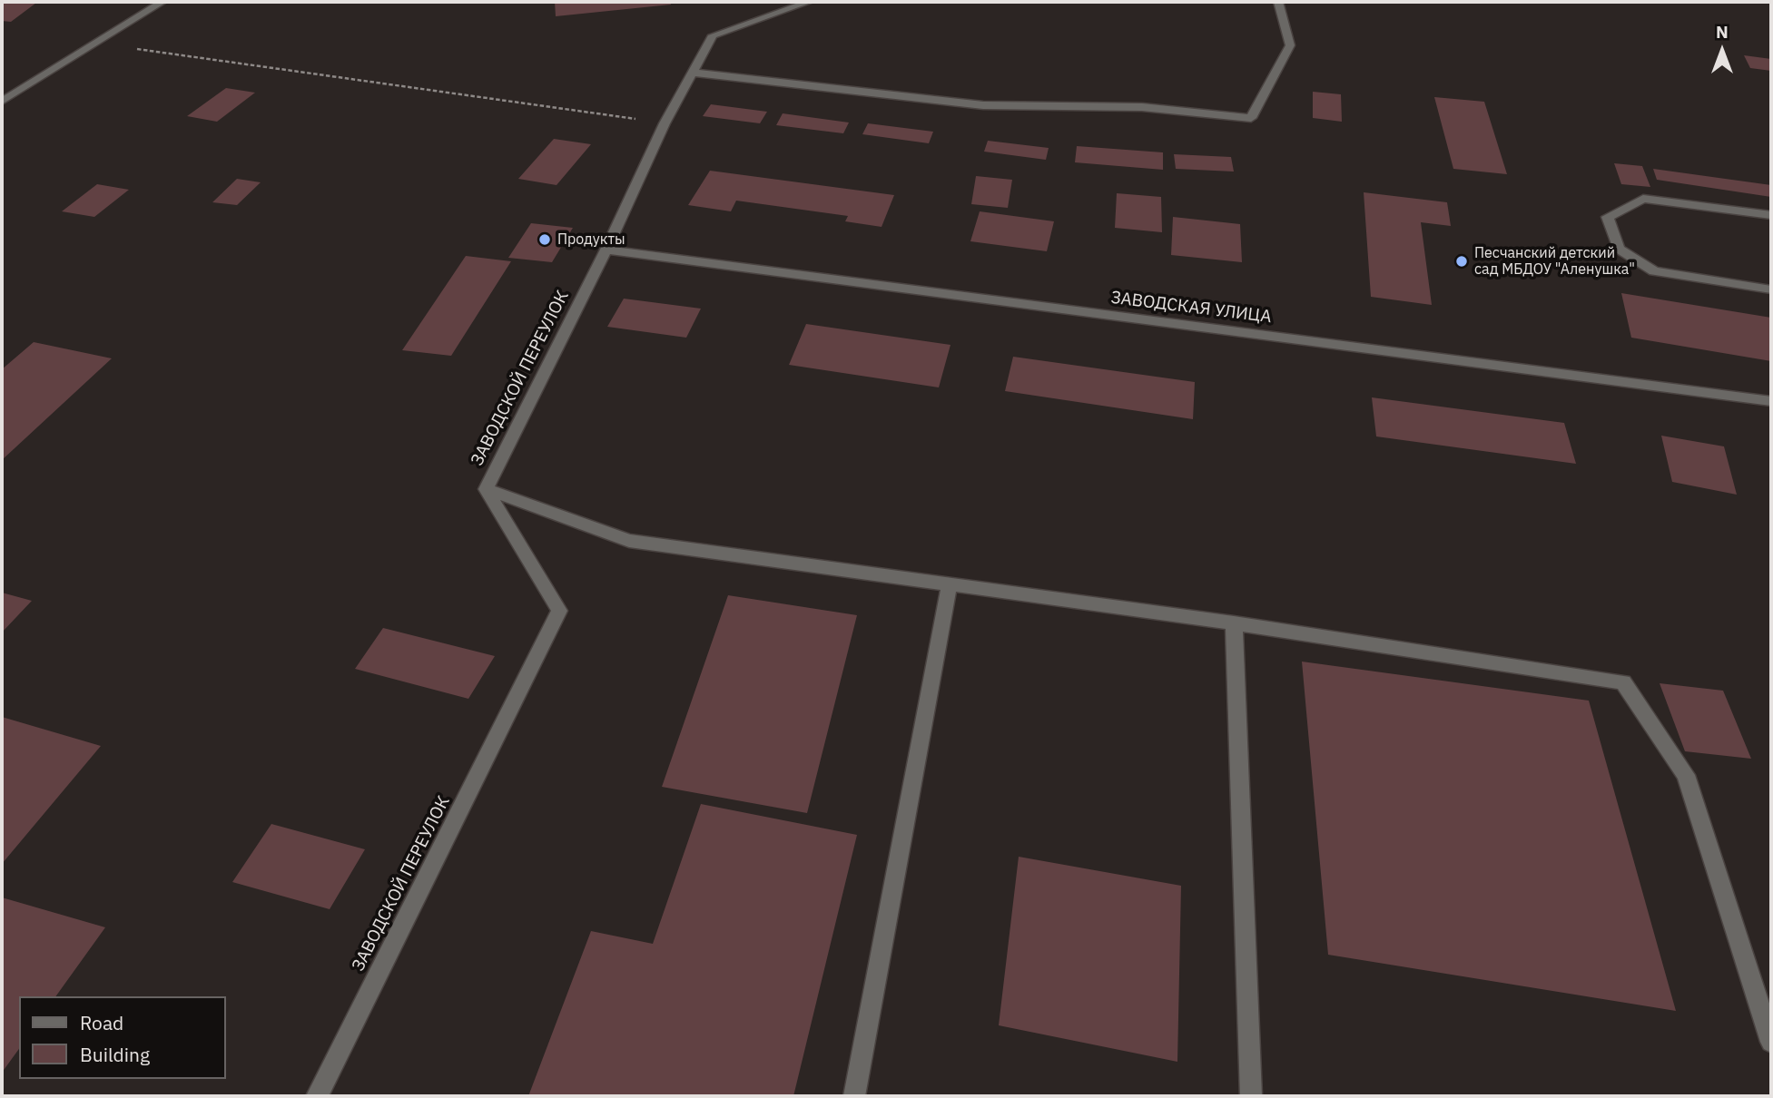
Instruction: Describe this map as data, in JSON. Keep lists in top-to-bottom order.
{
  "streets": {
    "street": ["ЗАВОДСКАЯ УЛИЦА", "ЗАВОДСКОЙ ПЕРЕУЛОК"]
  },
  "crossings": [
    ["ЗАВОДСКАЯ УЛИЦА", "ЗАВОДСКОЙ ПЕРЕУЛОК"]
  ],
  "places": ["Продукты", "Песчанский детский сад МБДОУ \"Аленушка\""],
  "legend": ["Road", "Building"],
  "north": "top"
}
